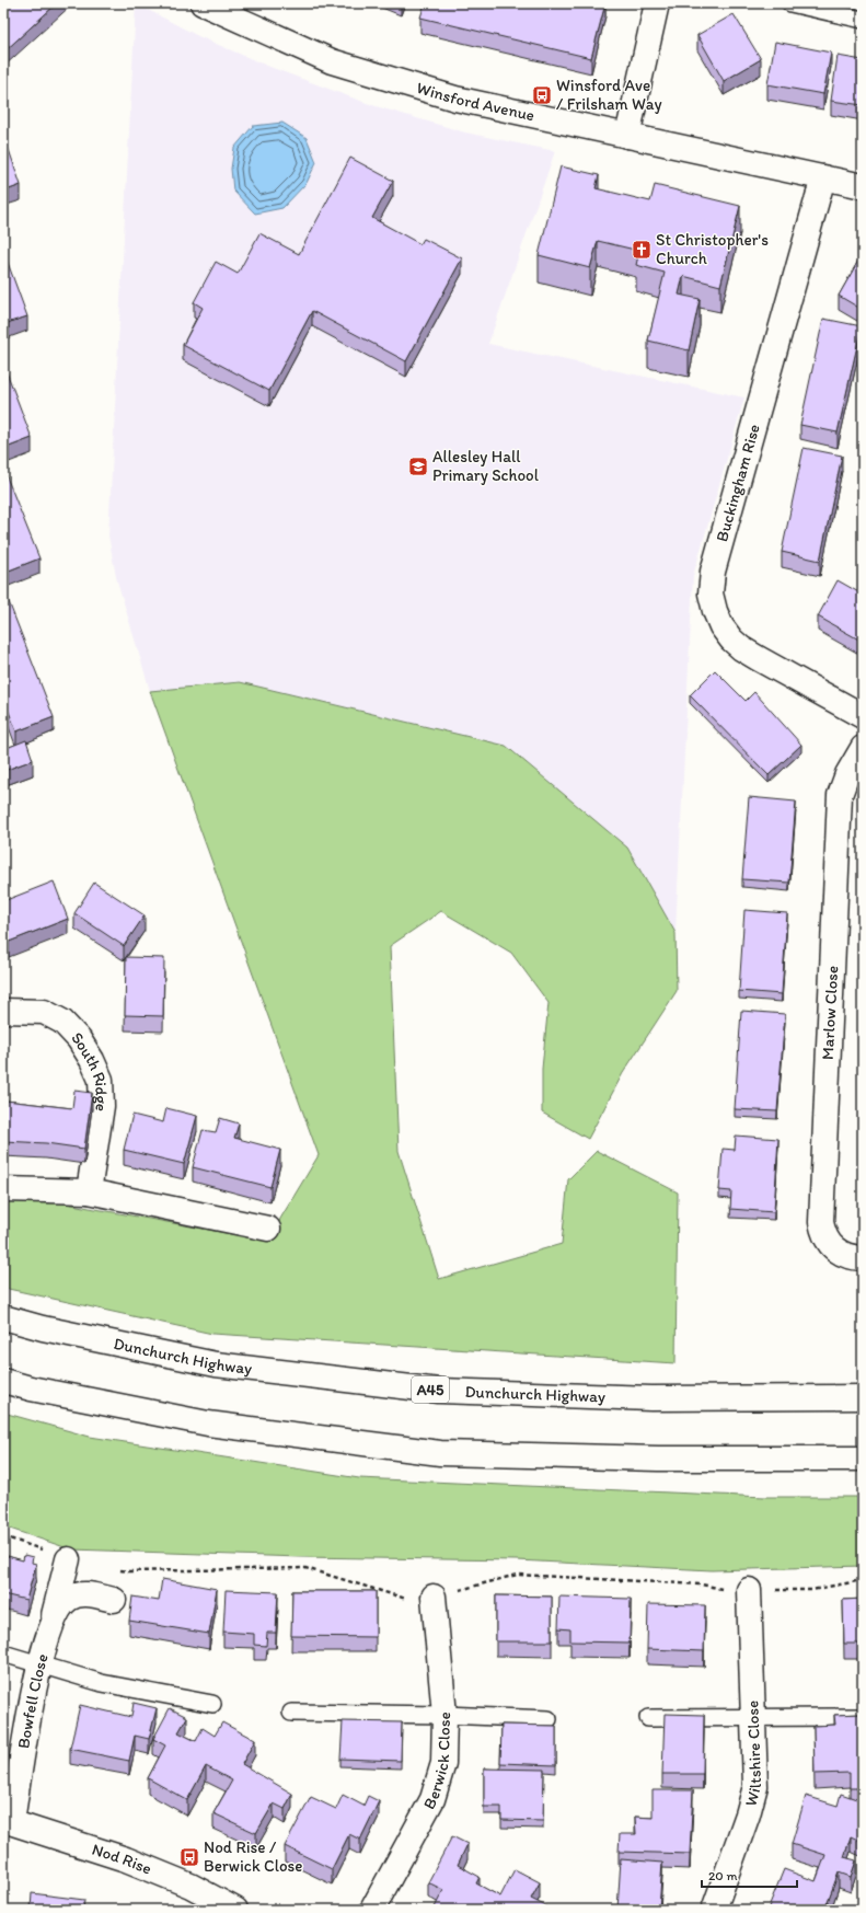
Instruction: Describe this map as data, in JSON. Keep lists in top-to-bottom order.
{
  "streets": {
    "main road": [
      "Winsford Avenue",
      "Buckingham Rise",
      "Marlow Close",
      "South Ridge",
      "Dunchurch Highway",
      "A45",
      "Bowfell Close",
      "Wiltshire Close",
      "Berwick Close",
      "Nod Rise"
    ]
  },
  "crossings": [
    ["Winsford Avenue", "Buckingham Rise"],
    ["Bowfell Close", "Nod Rise"]
  ],
  "places": {
    "bus stop": ["Winsford Ave / Frilsham Way", "Nod Rise / Berwick Close"],
    "church": ["St Christopher's Church"],
    "school or university": ["Allesley Hall Primary School"]
  },
  "scale_bar": "20 m"
}
